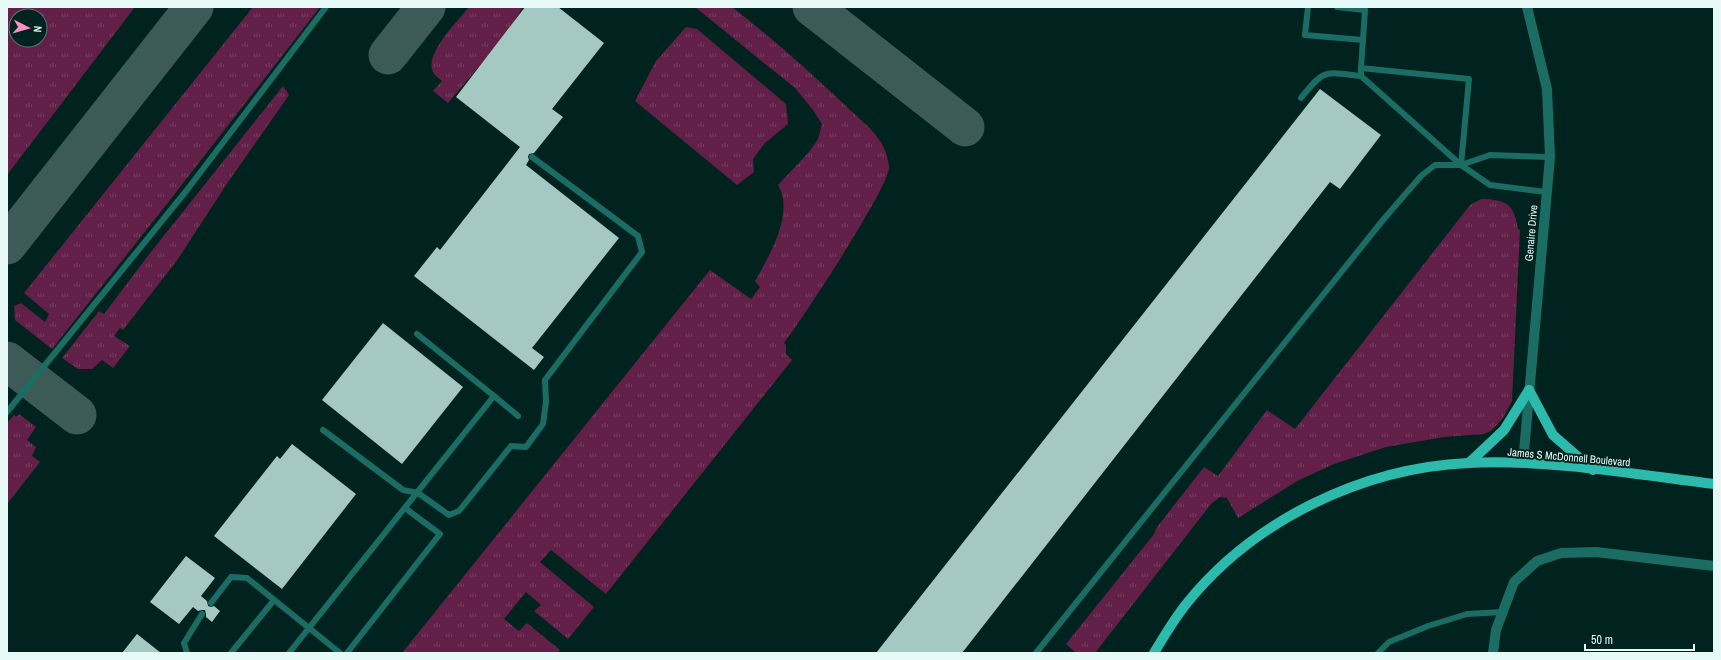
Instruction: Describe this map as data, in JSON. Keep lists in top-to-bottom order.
{
  "streets": {
    "main road": ["James S McDonnell Boulevard"],
    "street": ["Genaire Drive"]
  },
  "crossings": [
    ["Genaire Drive", "James S McDonnell Boulevard"]
  ],
  "scale_bar": "50 m",
  "north": "right"
}
